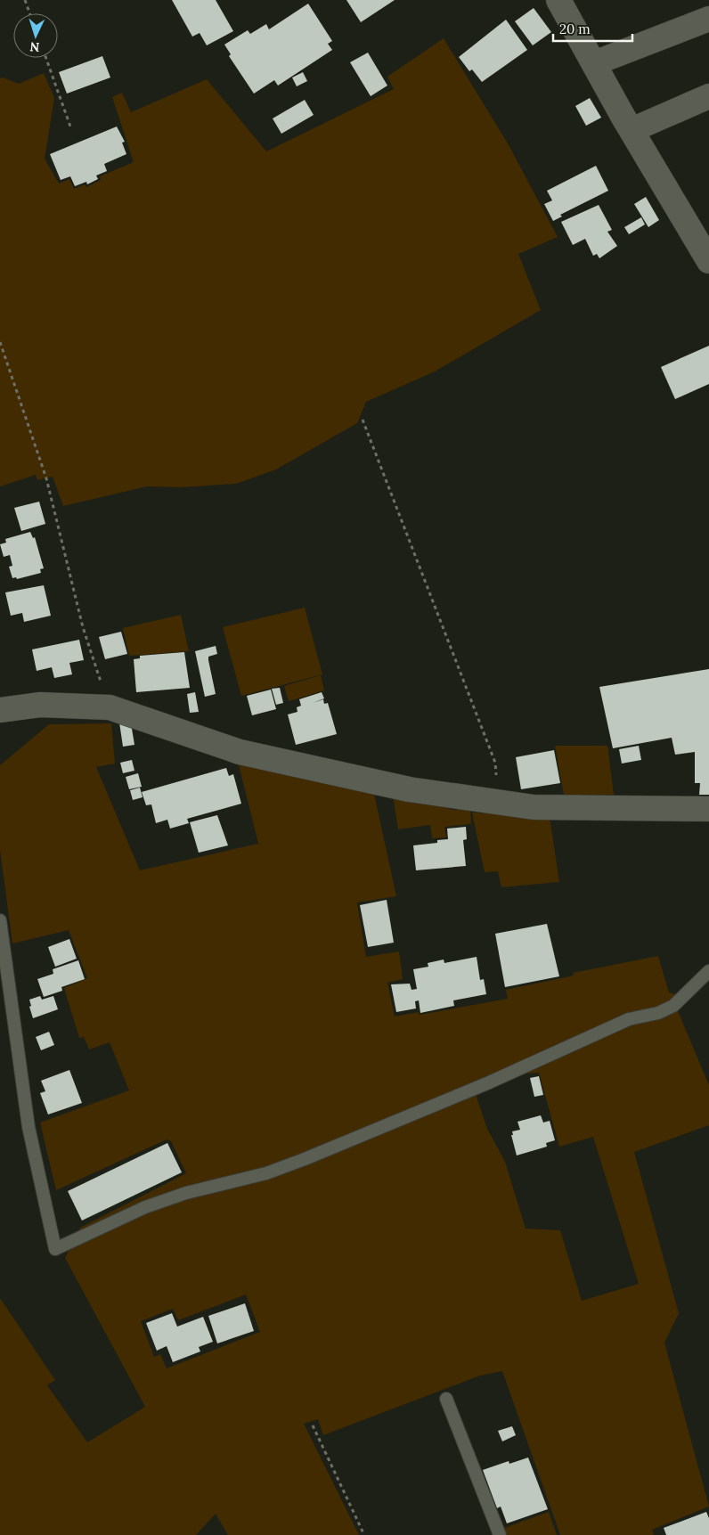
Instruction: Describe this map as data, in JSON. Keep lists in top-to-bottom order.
{
  "scale_bar": "20 m",
  "north": "bottom"
}
